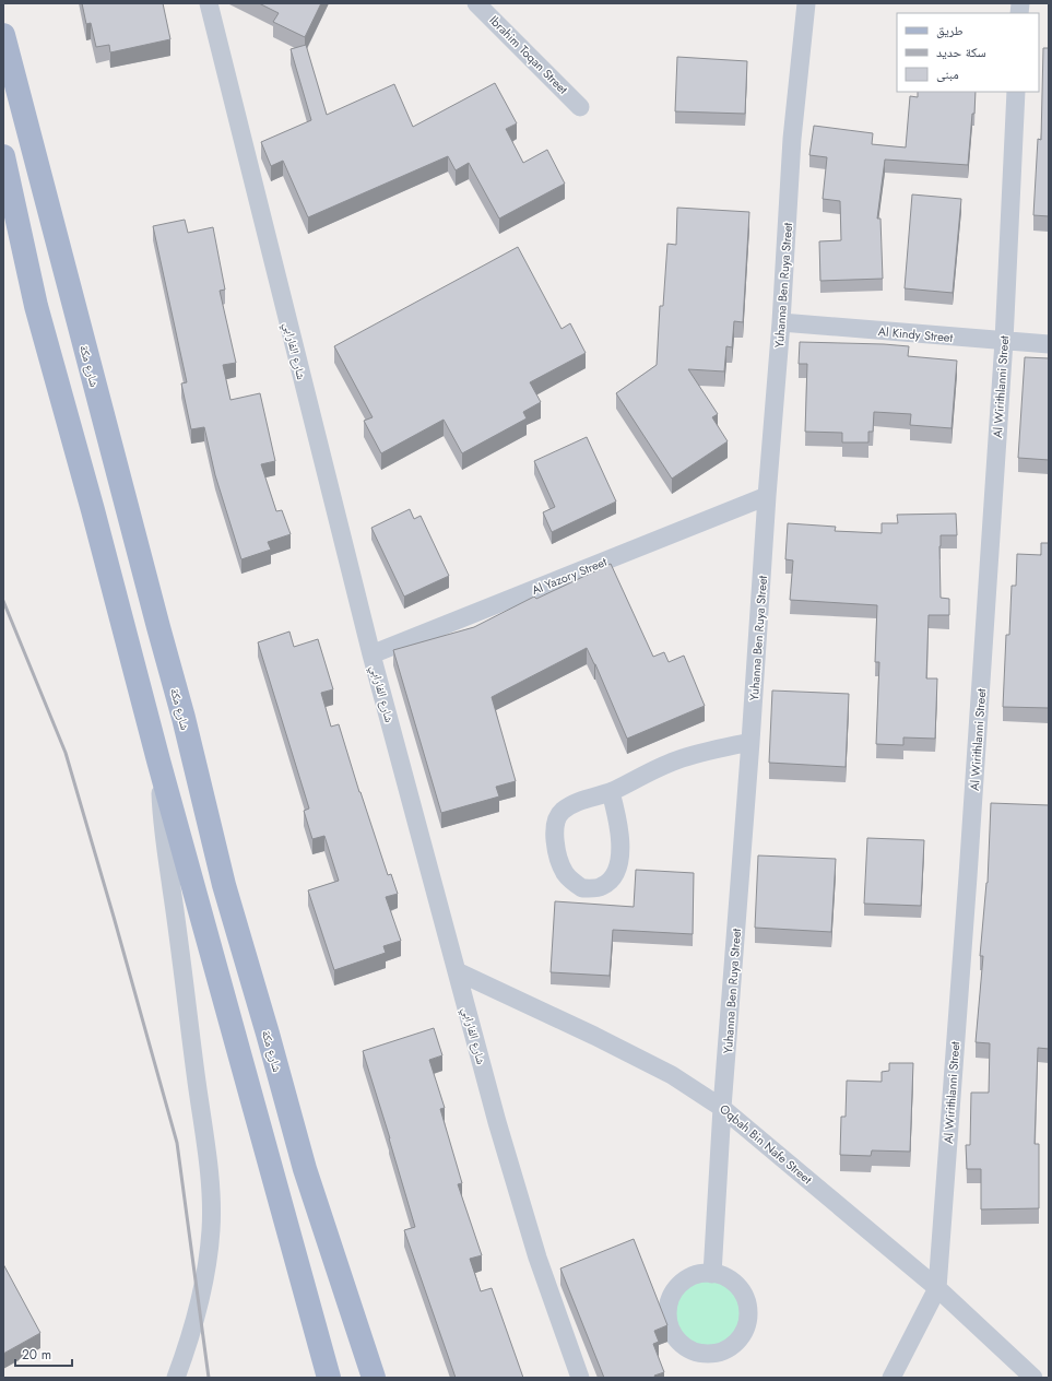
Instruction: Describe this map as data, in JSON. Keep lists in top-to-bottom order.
{
  "streets": {
    "main road": ["شارع مكة"],
    "street": [
      "Ibrahim Toqan Street",
      "Yuhanna Ben Ruya Street",
      "Al Kindy Street",
      "شارع الفارابي",
      "Al Wirithlanni Street",
      "Al Yazory Street",
      "Oqbah Bin Nafe Street"
    ]
  },
  "crossings": [
    ["Yuhanna Ben Ruya Street", "Al Kindy Street"],
    ["Yuhanna Ben Ruya Street", "Al Yazory Street"],
    ["Yuhanna Ben Ruya Street", "Oqbah Bin Nafe Street"],
    ["Al Kindy Street", "Al Wirithlanni Street"],
    ["شارع الفارابي", "Al Yazory Street"],
    ["شارع الفارابي", "Oqbah Bin Nafe Street"],
    ["Al Wirithlanni Street", "Oqbah Bin Nafe Street"]
  ],
  "legend": ["طريق", "سكة حديد", "مبنى"],
  "scale_bar": "20 m"
}
